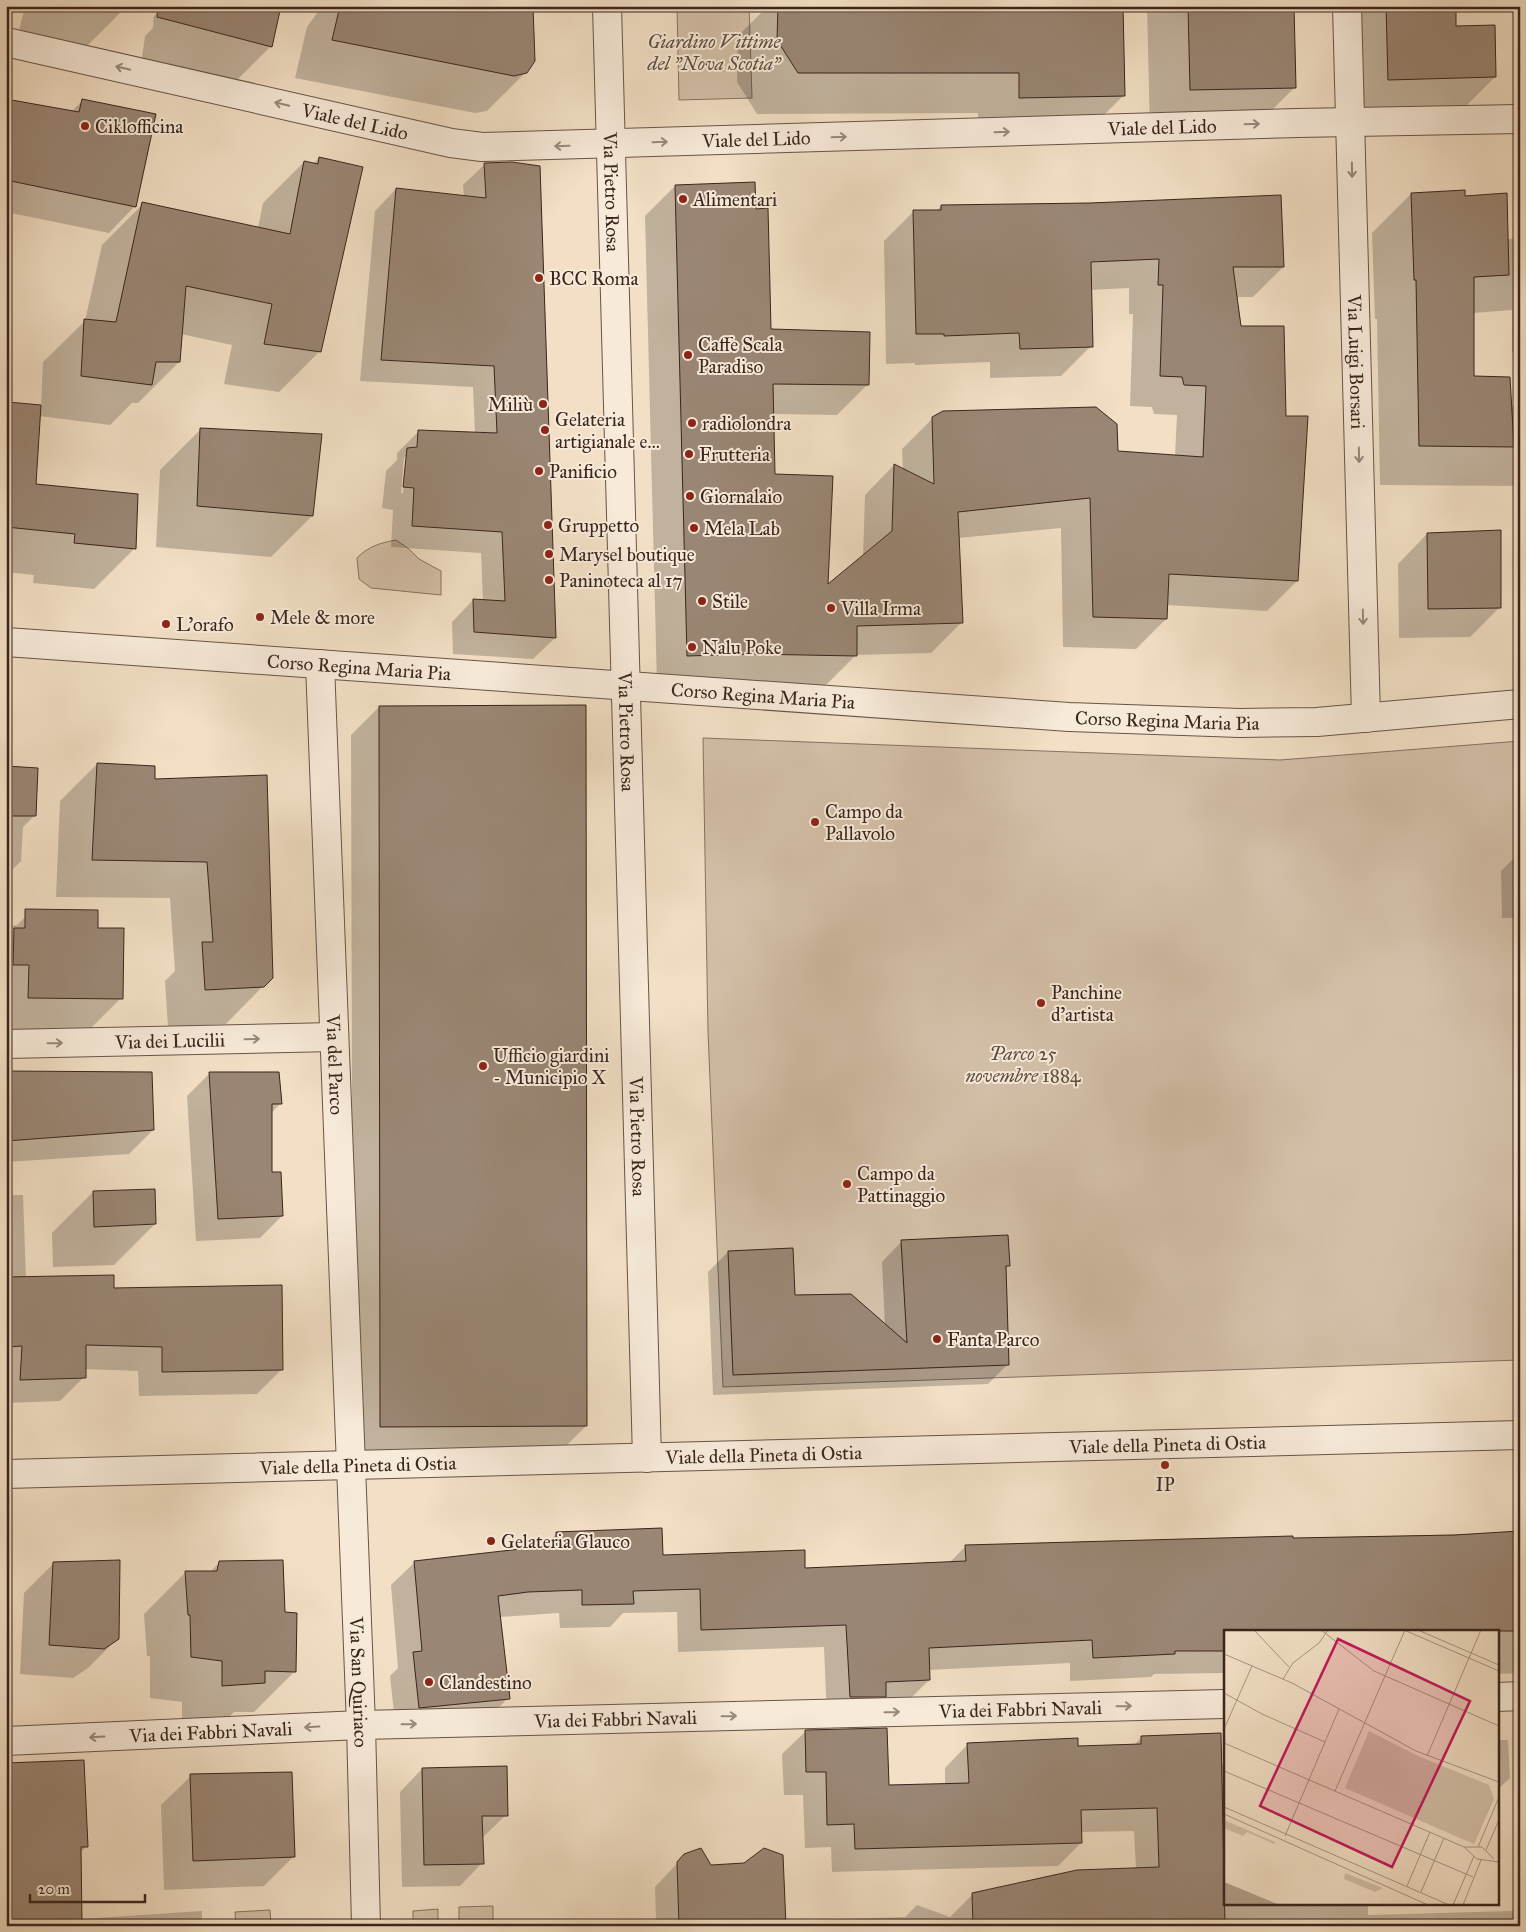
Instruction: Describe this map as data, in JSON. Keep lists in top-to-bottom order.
{
  "streets": {
    "street": [
      "Viale del Lido",
      "Via Pietro Rosa",
      "Via Luigi Borsari",
      "Corso Regina Maria Pia",
      "Via dei Lucilii",
      "Via del Parco",
      "Viale della Pineta di Ostia",
      "Via San Quiriaco",
      "Via dei Fabbri Navali"
    ]
  },
  "crossings": [
    ["Viale del Lido", "Via Pietro Rosa"],
    ["Viale del Lido", "Via Luigi Borsari"],
    ["Via Pietro Rosa", "Corso Regina Maria Pia"],
    ["Via Pietro Rosa", "Viale della Pineta di Ostia"],
    ["Via Luigi Borsari", "Corso Regina Maria Pia"],
    ["Corso Regina Maria Pia", "Via del Parco"],
    ["Via dei Lucilii", "Via del Parco"],
    ["Via del Parco", "Viale della Pineta di Ostia"],
    ["Via del Parco", "Via San Quiriaco"],
    ["Viale della Pineta di Ostia", "Via San Quiriaco"],
    ["Via San Quiriaco", "Via dei Fabbri Navali"]
  ],
  "one_way": ["Via Luigi Borsari", "Via dei Lucilii"],
  "parks": ["Giardino Vittime del \"Nova Scotia\"", "Parco 25 novembre 1884"],
  "places": [
    "Ciklofficina",
    "Alimentari",
    "BCC Roma",
    "Caffe Scala Paradiso",
    "Miliù",
    "radiolondra",
    "Gelateria artigianale e…",
    "Frutteria",
    "Panificio",
    "Giornalaio",
    "Gruppetto",
    "Mela Lab",
    "Marysel boutique",
    "Paninoteca al 17",
    "Stile",
    "Villa Irma",
    "Mele & more",
    "L'orafo",
    "Nalu Poke",
    "Campo da Pallavolo",
    "Panchine d'artista",
    "Ufficio giardini - Municipio X",
    "Campo da Pattinaggio",
    "Fanta Parco",
    "IP",
    "Gelateria Glauco",
    "Clandestino"
  ],
  "scale_bar": "20 m"
}
